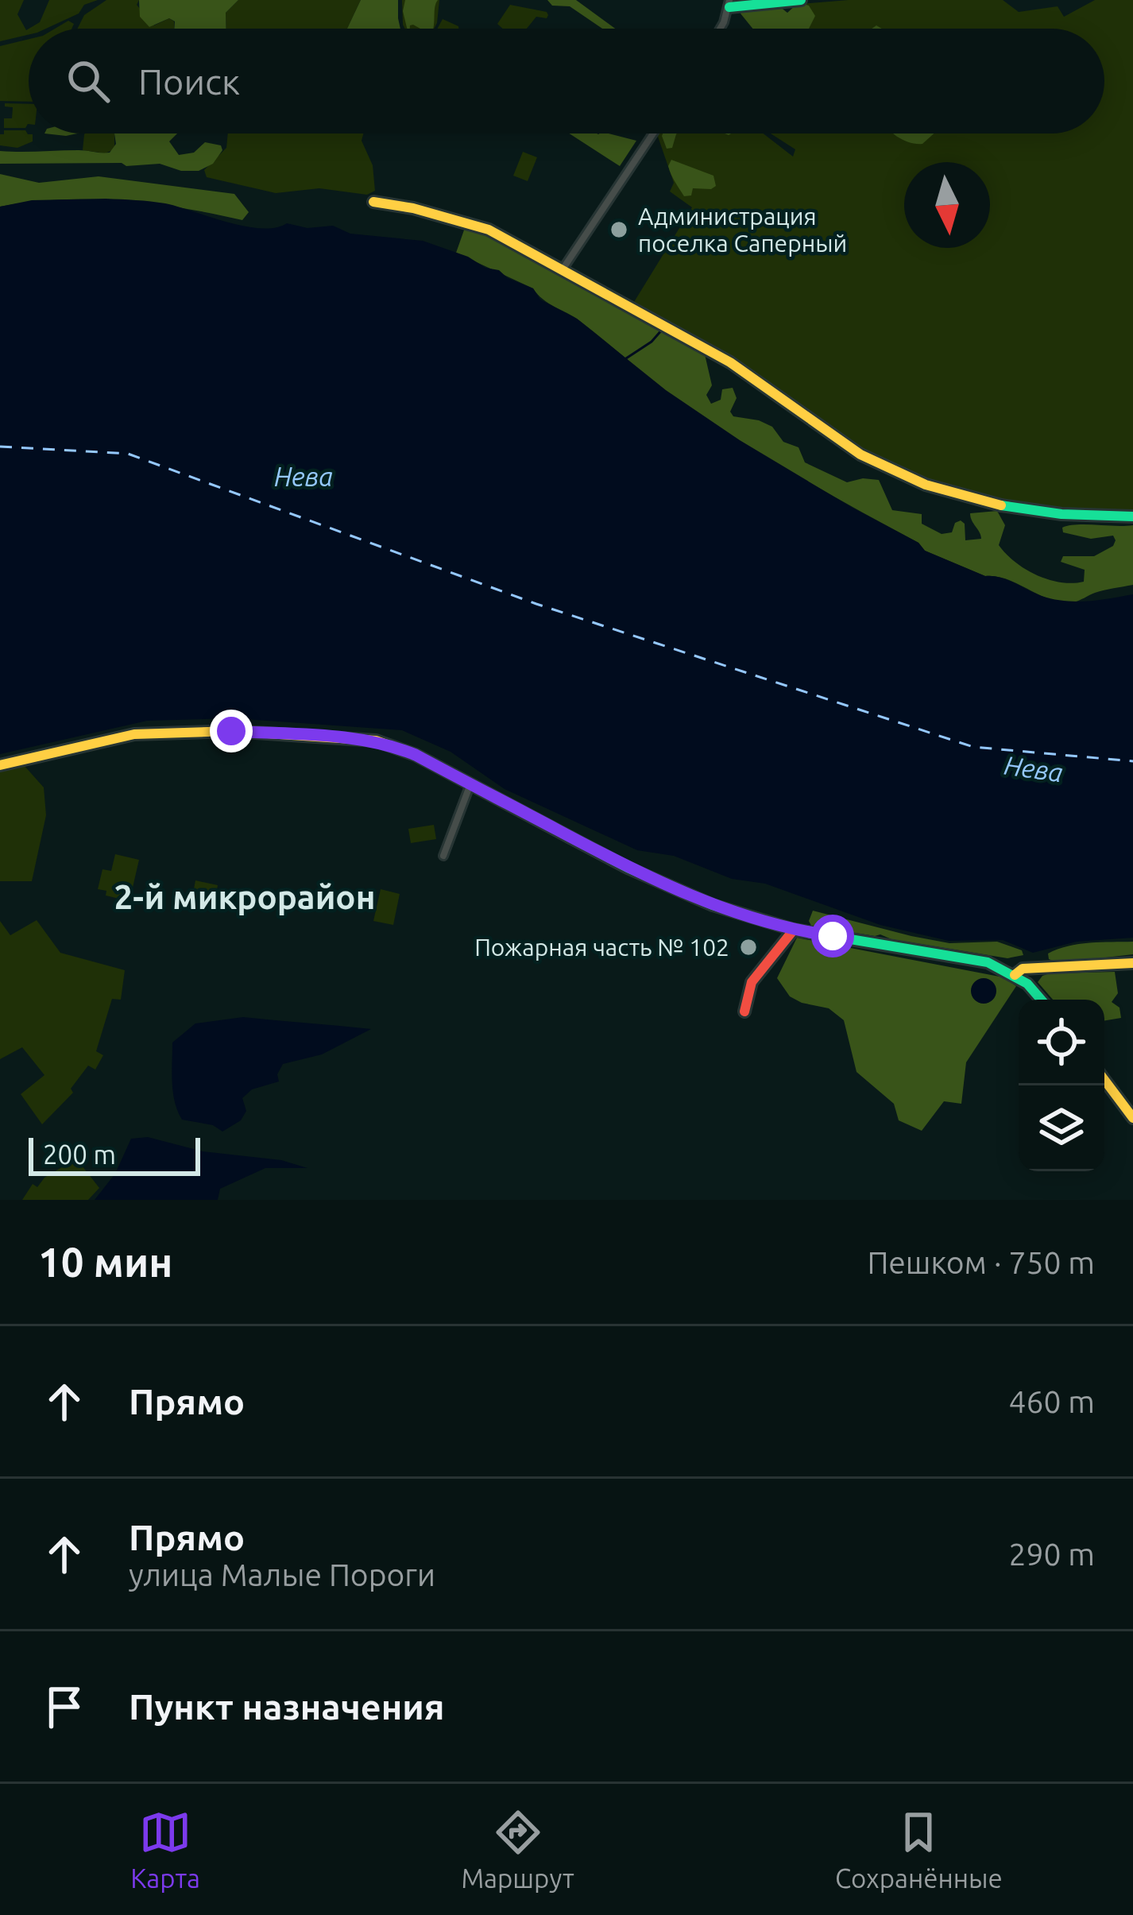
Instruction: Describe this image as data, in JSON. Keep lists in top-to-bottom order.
{
  "districts": ["2-й микрорайон"],
  "water": ["Нева"],
  "places": ["Администрация поселка Саперный", "Пожарная часть № 102"],
  "scale_bar": "200 m",
  "north": "bottom",
  "page": {
    "search": "Поиск",
    "scale": "200 m",
    "heading": ["10 мин", "Пешком · 750 m"],
    "list": [
      ["Прямо", "460 m"],
      ["Прямо", "улица Малые Пороги", "290 m"],
      "Пункт назначения"
    ],
    "nav": ["Карта", "Маршрут", "Сохранённые"]
  }
}
